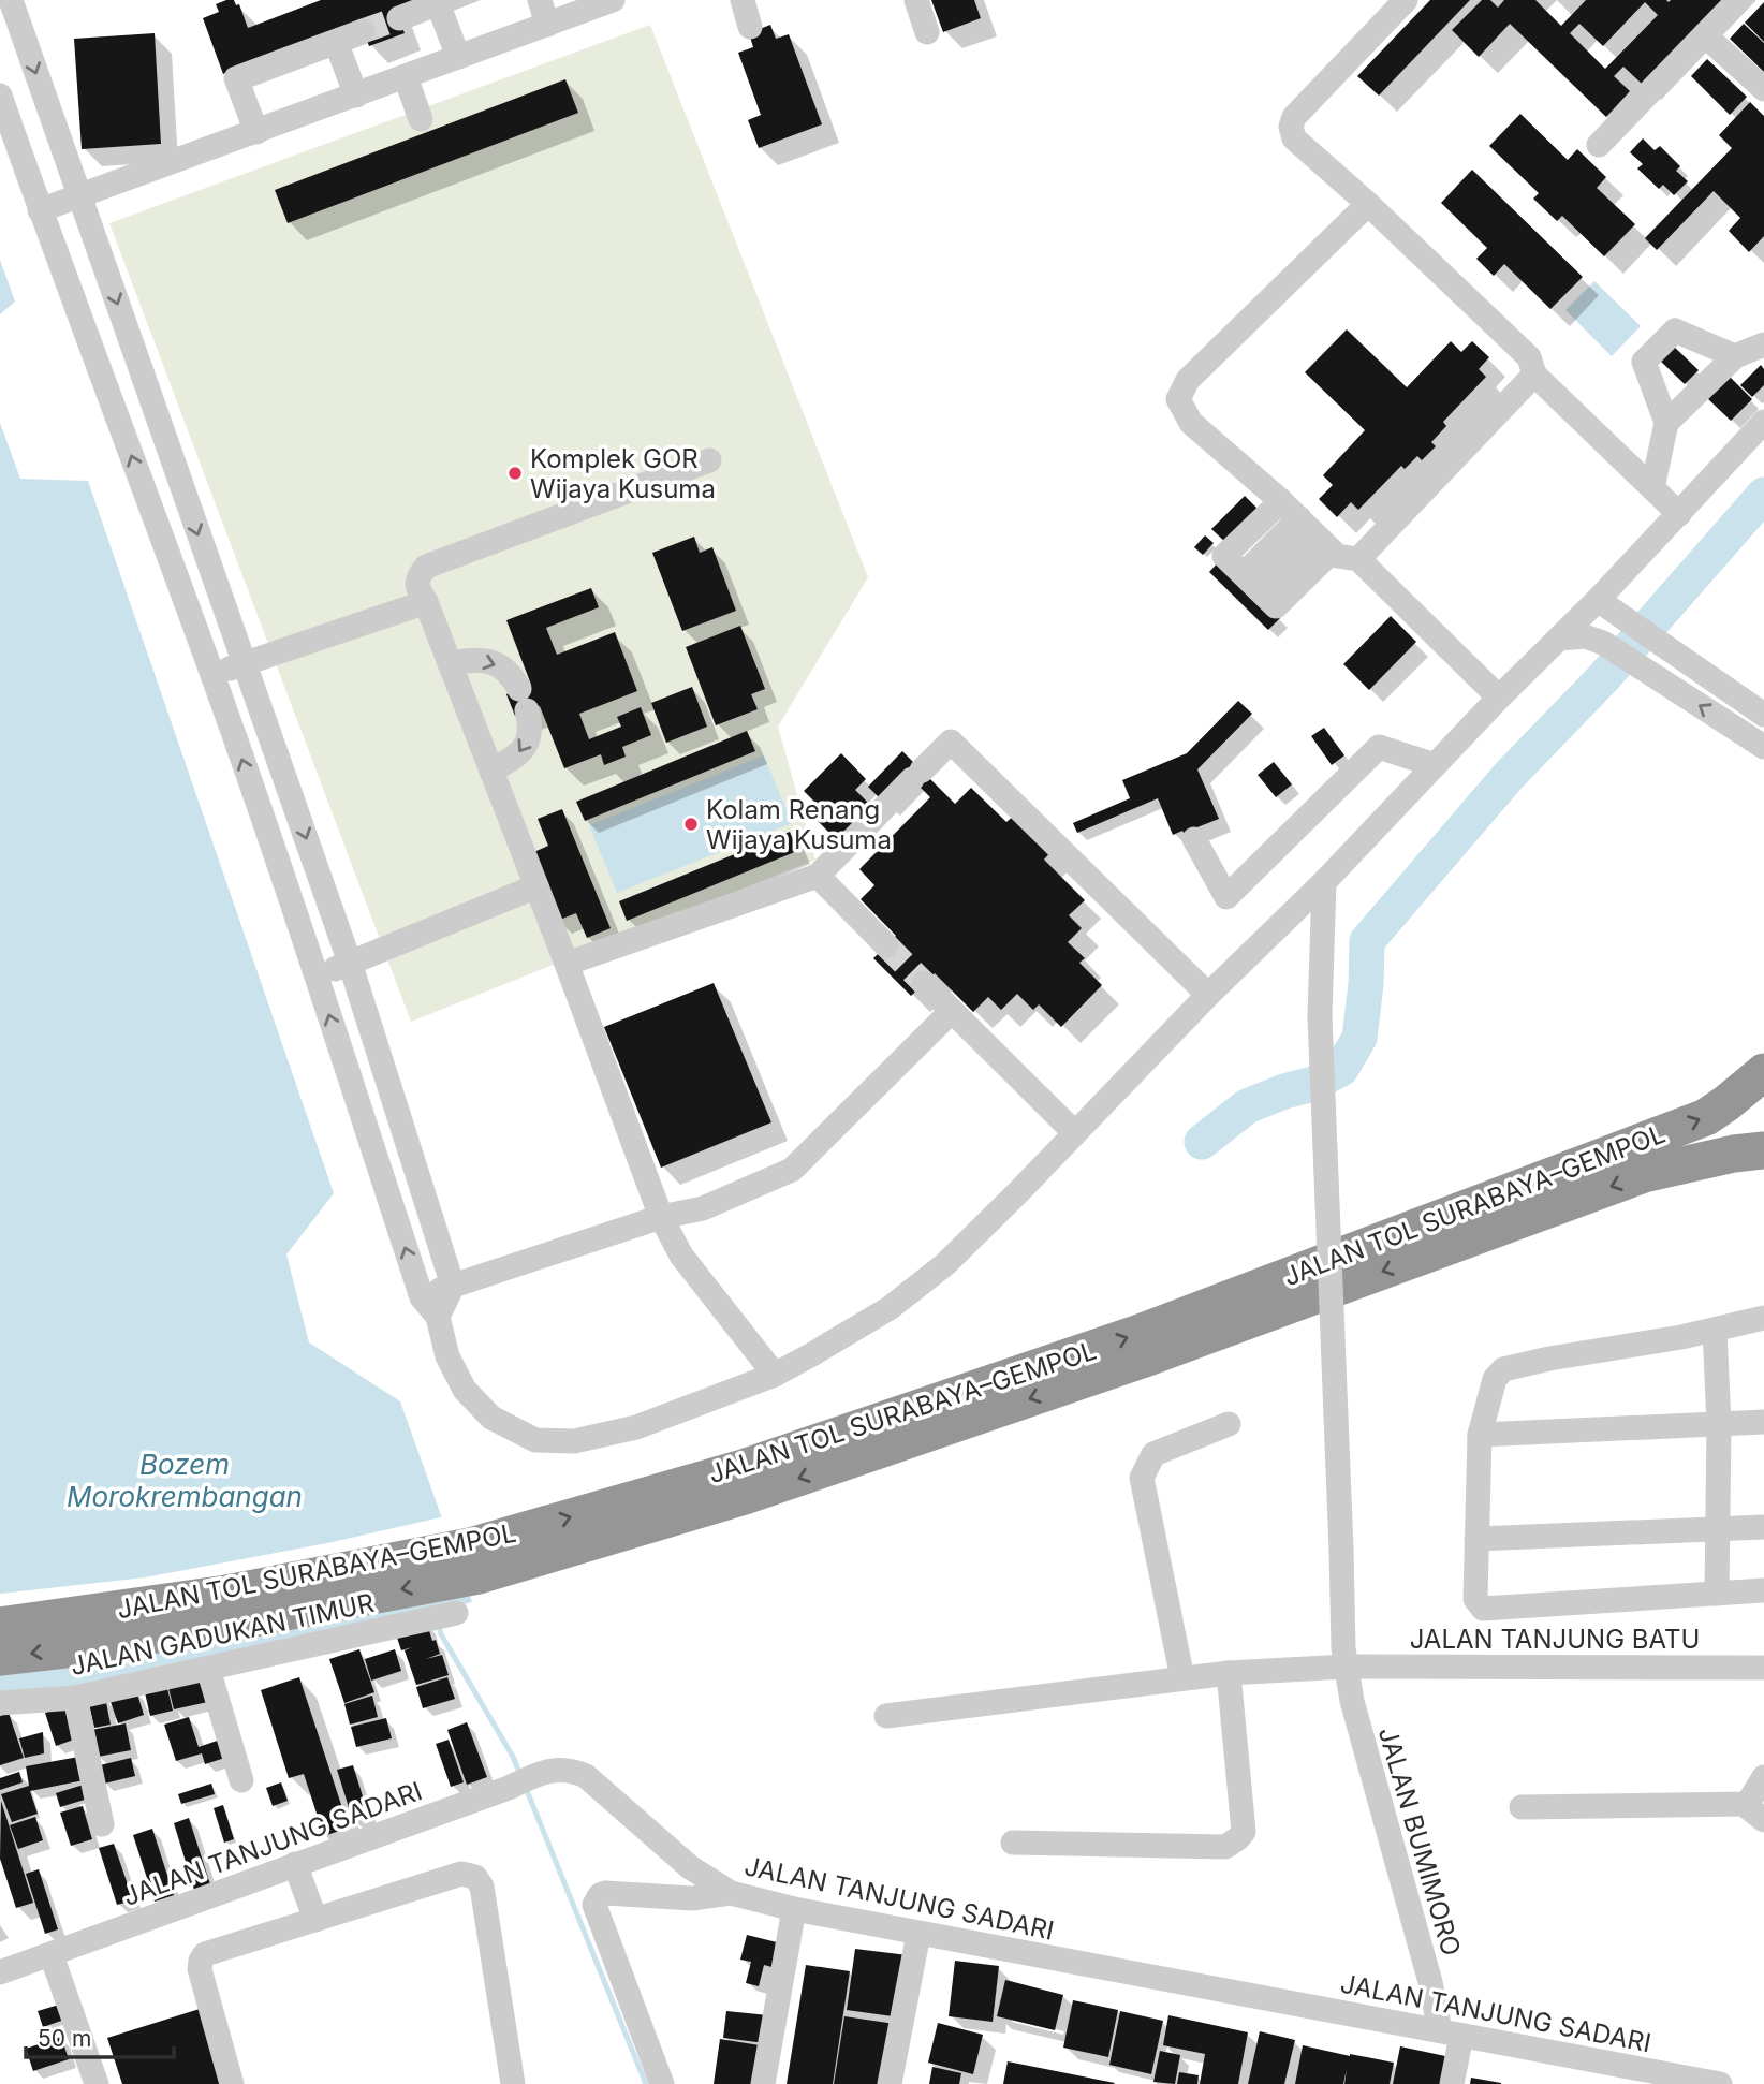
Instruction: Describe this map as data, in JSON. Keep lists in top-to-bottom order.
{
  "streets": {
    "highway": ["JALAN TOL SURABAYA–GEMPOL"],
    "street": [
      "JALAN GADUKAN TIMUR",
      "JALAN TANJUNG BATU",
      "JALAN BUMIMORO",
      "JALAN TANJUNG SADARI"
    ]
  },
  "crossings": [
    ["JALAN TANJUNG BATU", "JALAN BUMIMORO"],
    ["JALAN BUMIMORO", "JALAN TANJUNG SADARI"]
  ],
  "water": ["Bozem Morokrembangan"],
  "places": ["Komplek GOR Wijaya Kusuma", "Kolam Renang Wijaya Kusuma"],
  "scale_bar": "50 m"
}
